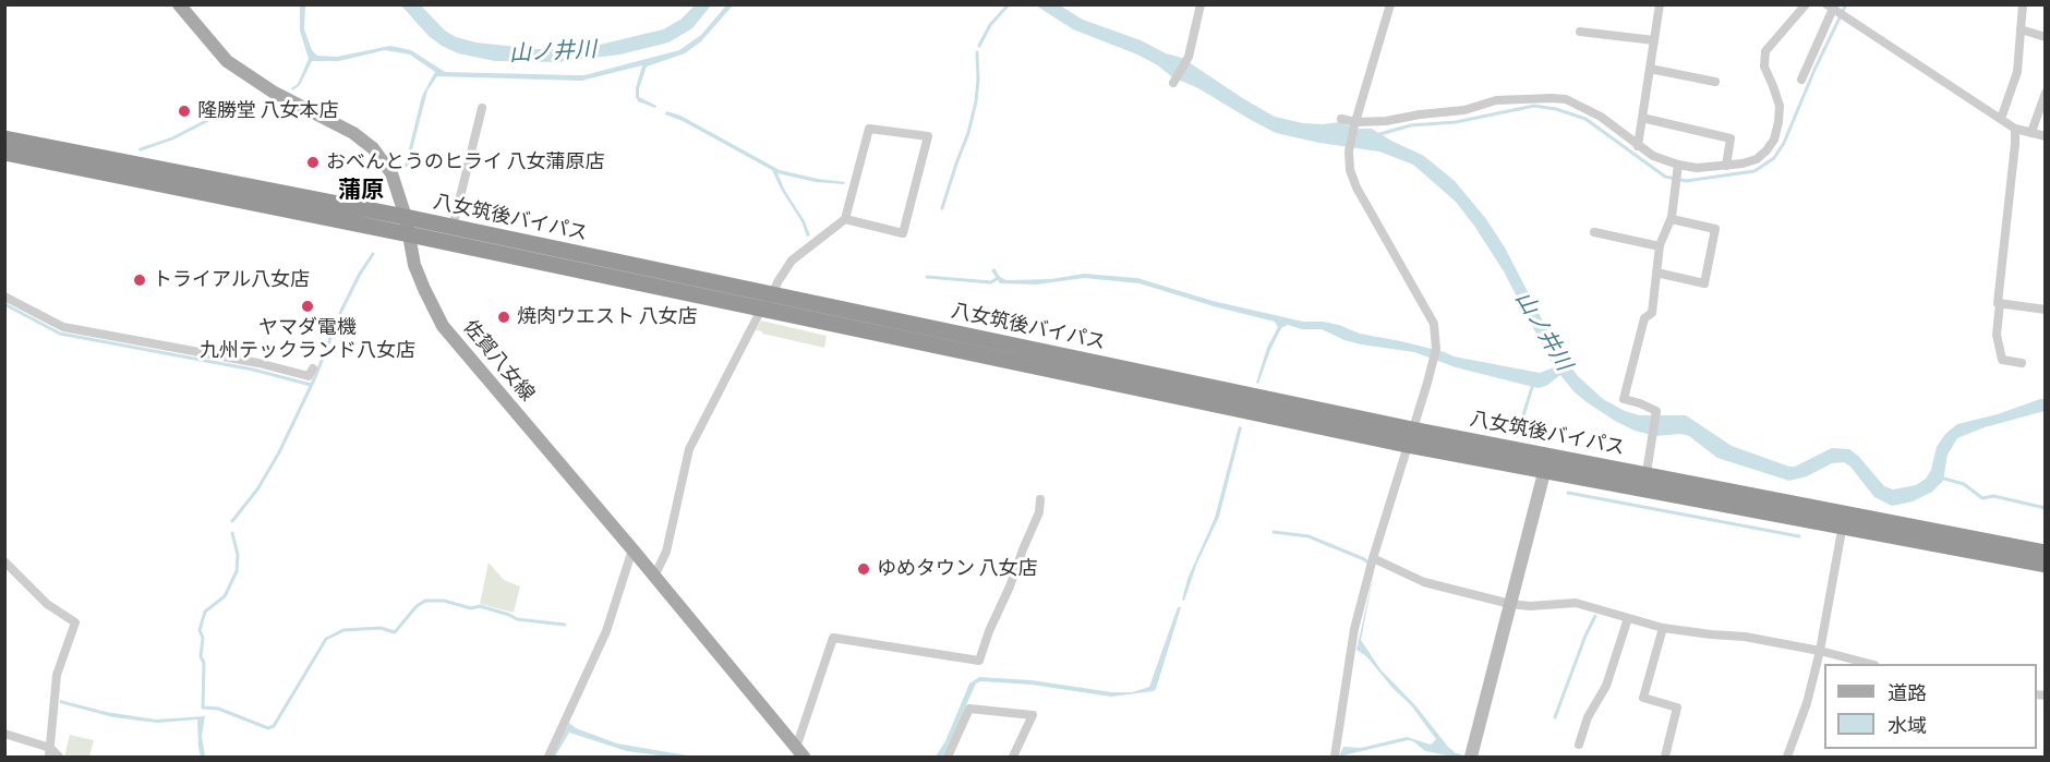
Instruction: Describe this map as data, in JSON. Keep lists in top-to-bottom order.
{
  "streets": {
    "highway": ["八女筑後バイパス"],
    "main road": ["佐賀八女線"]
  },
  "crossings": [
    ["八女筑後バイパス", "佐賀八女線"]
  ],
  "districts": ["蒲原"],
  "water": ["山ノ井川"],
  "places": [
    "隆勝堂 八女本店",
    "おべんとうのヒライ 八女蒲原店",
    "トライアル八女店",
    "ヤマダ電機 九州テックランド八女店",
    "焼肉ウエスト 八女店",
    "ゆめタウン 八女店"
  ],
  "legend": ["道路", "水域"]
}
